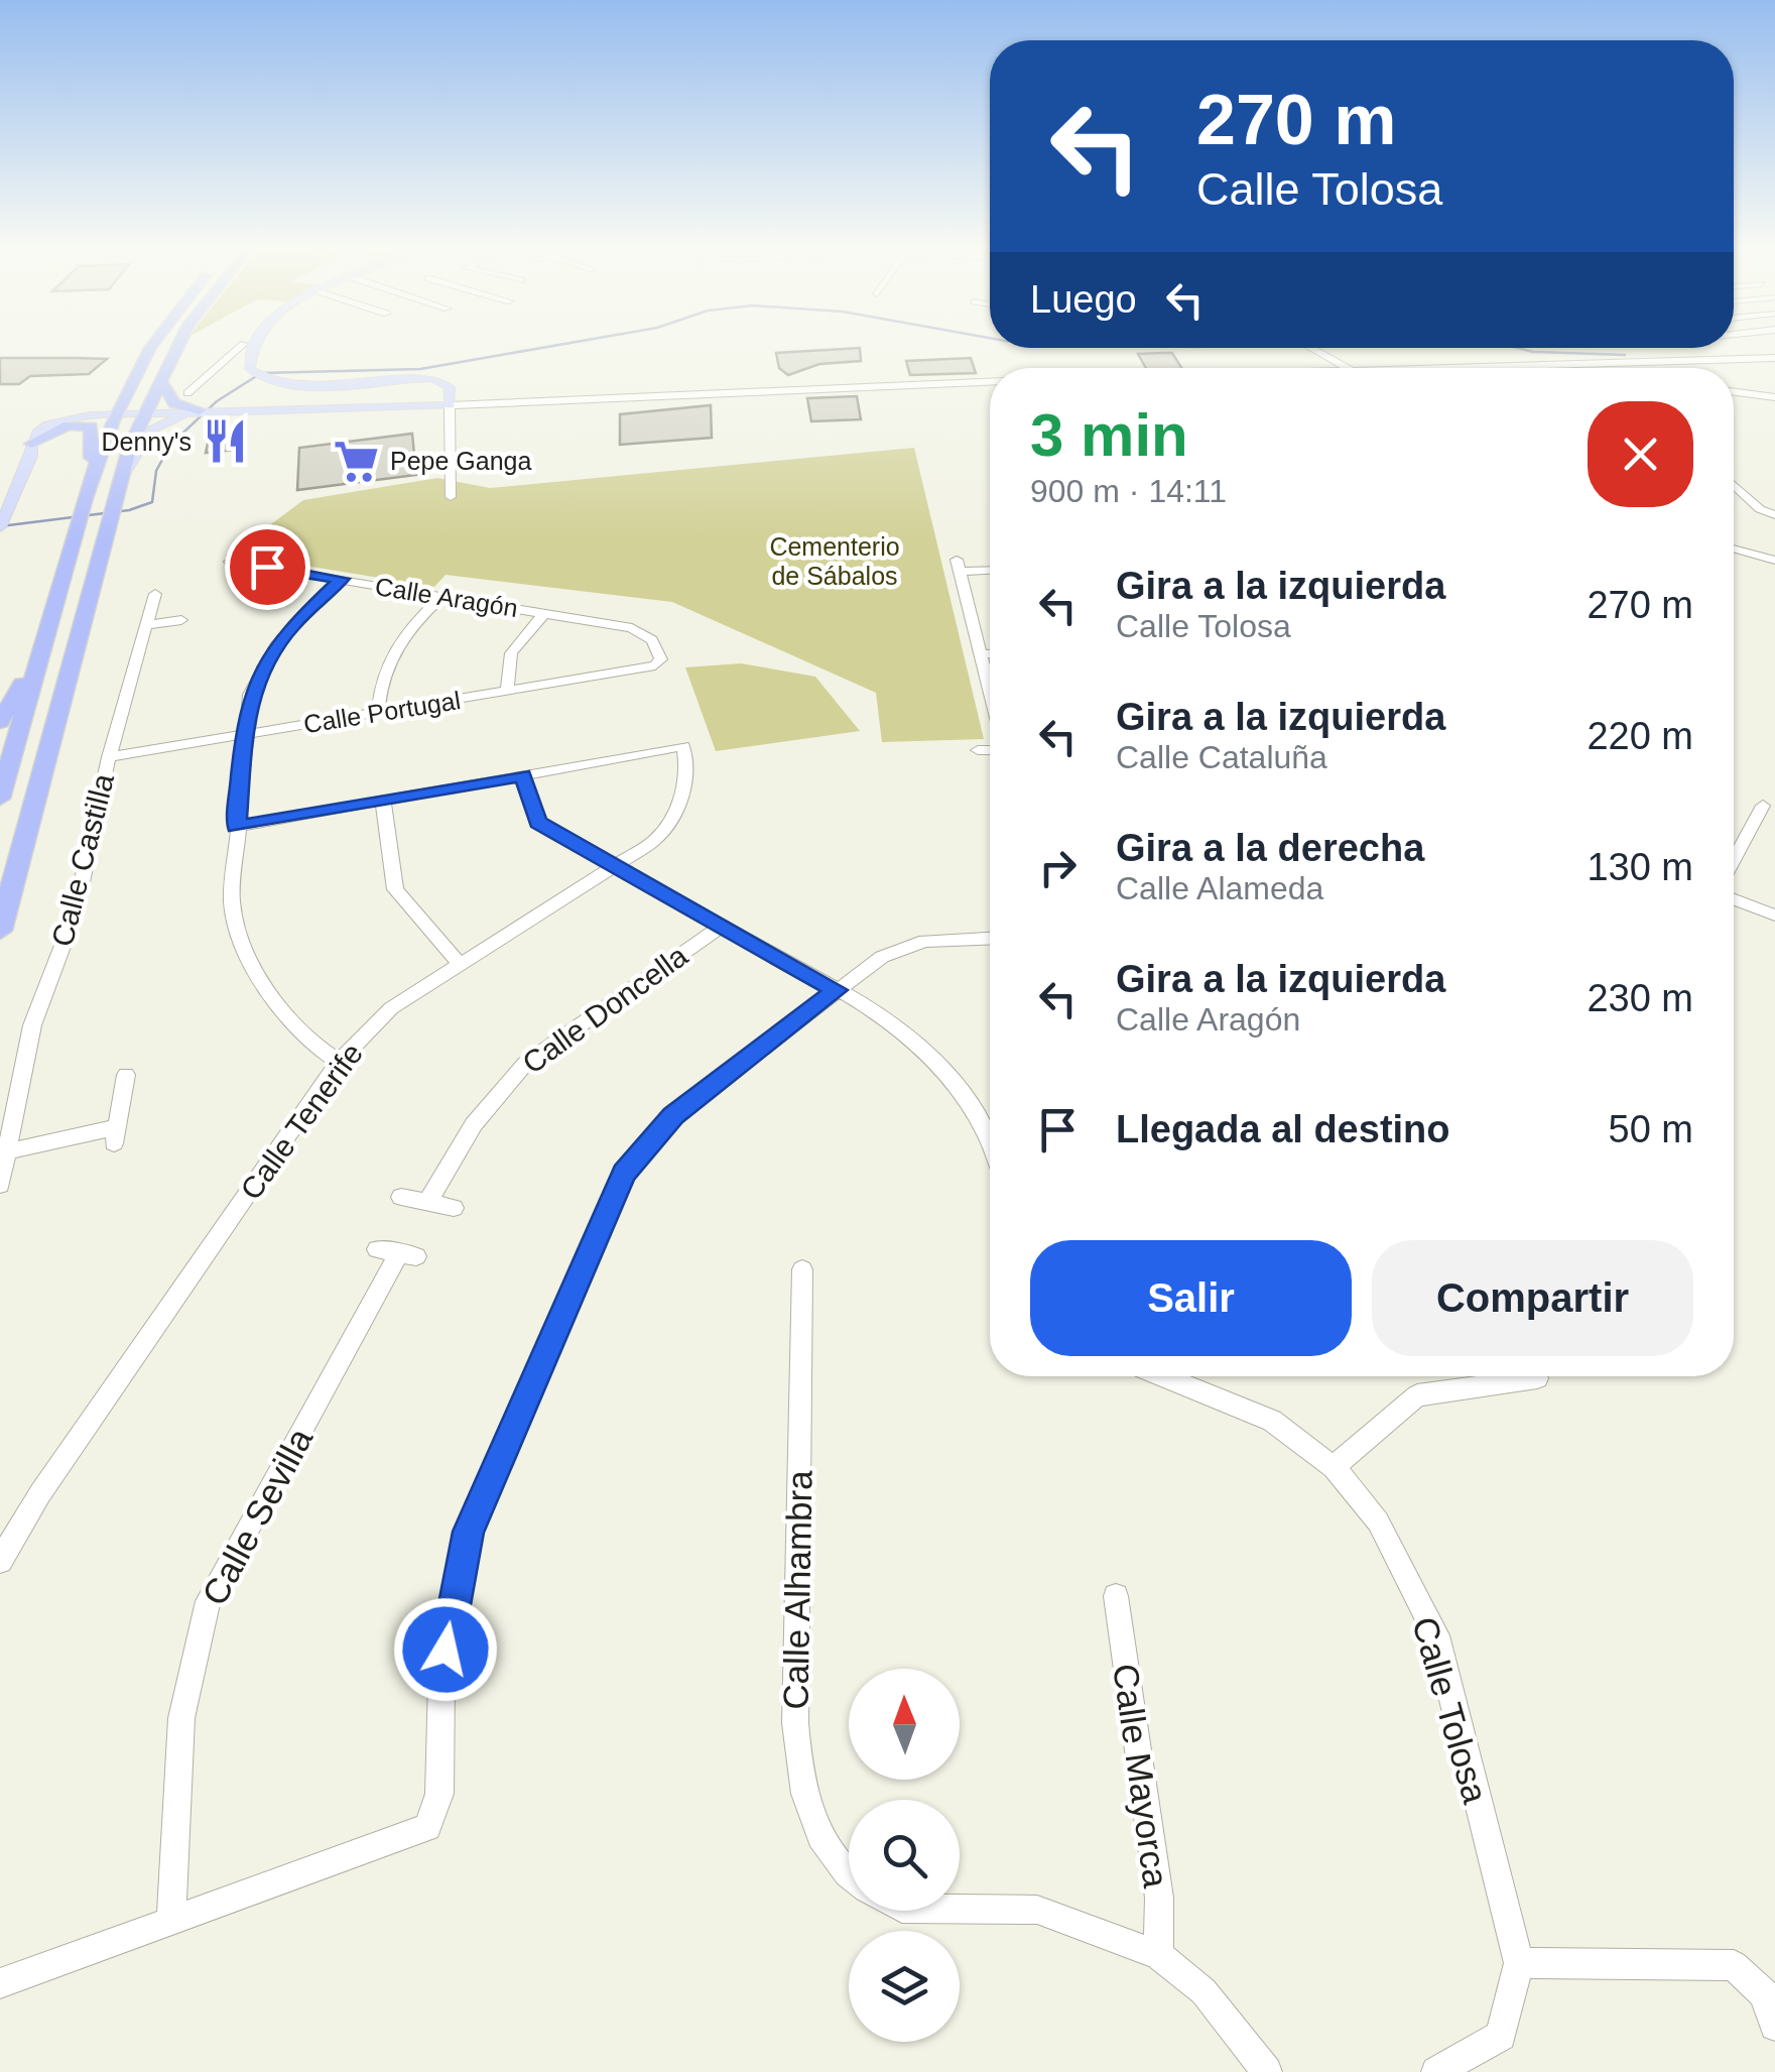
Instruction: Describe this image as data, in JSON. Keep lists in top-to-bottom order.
{
  "streets": {
    "street": [
      "Calle Aragón",
      "Calle Portugal",
      "Calle Castilla",
      "Calle Doncella",
      "Calle Tenerife",
      "Calle Sevilla",
      "Calle Alhambra",
      "Calle Tolosa",
      "Calle Mayorca"
    ]
  },
  "crossings": [
    ["Calle Aragón", "Calle Portugal"],
    ["Calle Portugal", "Calle Castilla"]
  ],
  "parks": ["Cementerio de Sábalos"],
  "places": {
    "restaurant": ["Denny's"],
    "supermarket": ["Pepe Ganga"]
  },
  "north": "top",
  "page": {
    "turn": ["270 m", "Calle Tolosa"],
    "then": "Luego",
    "heading": ["3 min", "900 m · 14:11"],
    "list": [
      {
        "name": "Gira a la izquierda",
        "note": "Calle Tolosa",
        "value": "270 m"
      },
      {
        "name": "Gira a la izquierda",
        "note": "Calle Cataluña",
        "value": "220 m"
      },
      {
        "name": "Gira a la derecha",
        "note": "Calle Alameda",
        "value": "130 m"
      },
      {
        "name": "Gira a la izquierda",
        "note": "Calle Aragón",
        "value": "230 m"
      },
      {
        "name": "Llegada al destino",
        "value": "50 m"
      }
    ],
    "buttons": ["Salir", "Compartir"]
  }
}
